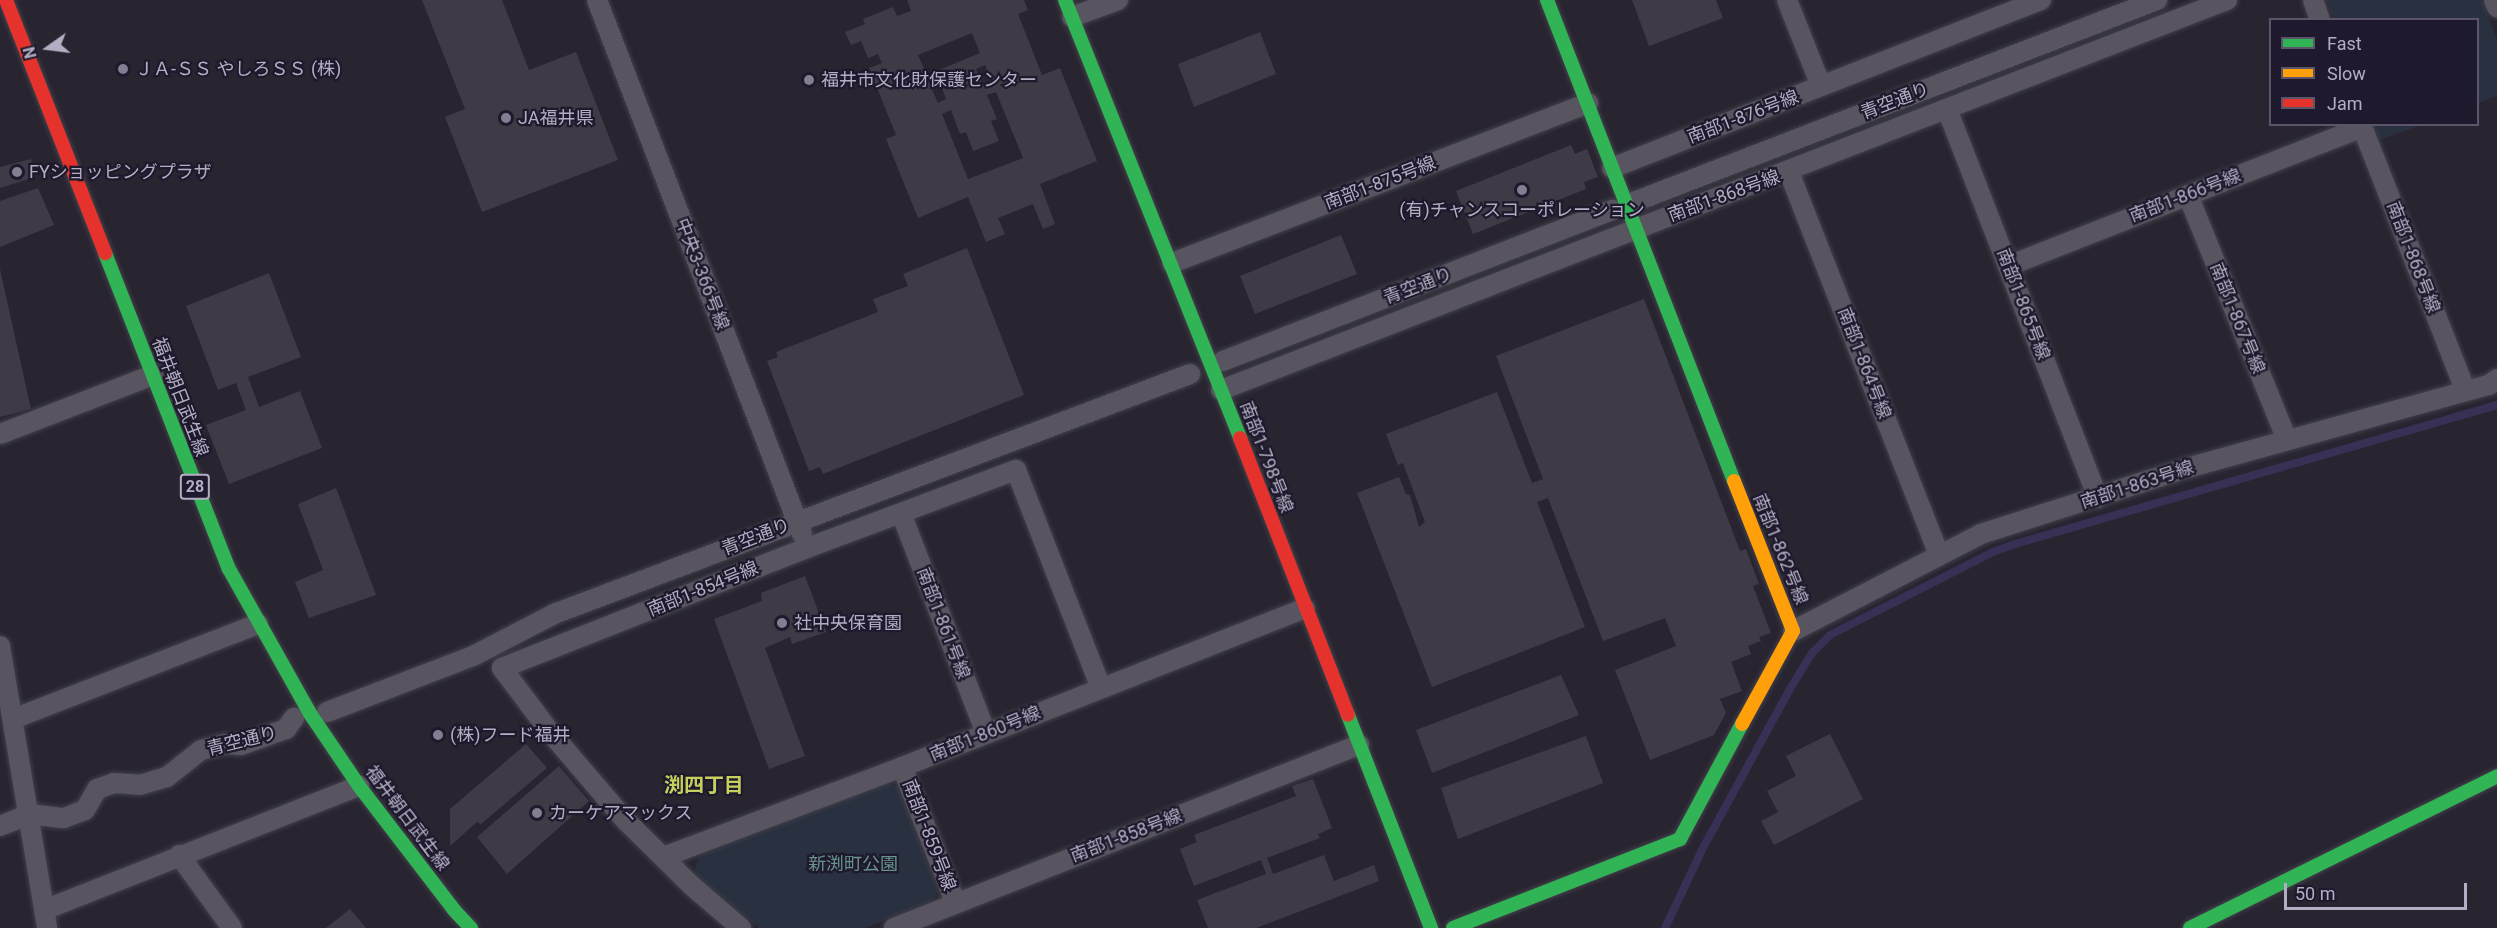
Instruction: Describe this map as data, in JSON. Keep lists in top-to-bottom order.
{
  "streets": {
    "street": [
      "青空通り",
      "南部1-876号線",
      "南部1-875号線",
      "南部1-868号線",
      "南部1-866号線",
      "中央3-366号線",
      "南部1-865号線",
      "南部1-867号線",
      "南部1-864号線",
      "福井朝日武生線",
      "南部1-798号線",
      "南部1-863号線",
      "28",
      "南部1-862号線",
      "南部1-854号線",
      "南部1-861号線",
      "南部1-860号線",
      "南部1-859号線",
      "南部1-858号線"
    ]
  },
  "crossings": [
    ["青空通り", "中央3-366号線"],
    ["南部1-876号線", "南部1-862号線"],
    ["南部1-875号線", "南部1-798号線"],
    ["南部1-868号線", "南部1-866号線"],
    ["南部1-868号線", "南部1-865号線"],
    ["南部1-868号線", "南部1-864号線"],
    ["南部1-868号線", "南部1-798号線"],
    ["南部1-868号線", "南部1-863号線"],
    ["南部1-868号線", "南部1-862号線"],
    ["南部1-866号線", "南部1-865号線"],
    ["南部1-866号線", "南部1-867号線"],
    ["中央3-366号線", "南部1-854号線"],
    ["南部1-865号線", "南部1-863号線"],
    ["南部1-867号線", "南部1-863号線"],
    ["南部1-864号線", "南部1-863号線"],
    ["南部1-798号線", "南部1-860号線"],
    ["南部1-798号線", "南部1-858号線"],
    ["南部1-863号線", "南部1-862号線"],
    ["南部1-854号線", "南部1-861号線"],
    ["南部1-854号線", "南部1-860号線"],
    ["南部1-861号線", "南部1-860号線"],
    ["南部1-860号線", "南部1-859号線"],
    ["南部1-859号線", "南部1-858号線"]
  ],
  "districts": ["渕四丁目"],
  "parks": ["新渕町公園"],
  "places": [
    "ＪＡ-ＳＳ やしろＳＳ (株)",
    "福井市文化財保護センター",
    "JA福井県",
    "FYショッピングプラザ",
    "(有)チャンスコーポレーション",
    "社中央保育園",
    "(株)フード福井",
    "カーケアマックス"
  ],
  "legend": ["Fast", "Slow", "Jam"],
  "scale_bar": "50 m",
  "north": "left"
}
